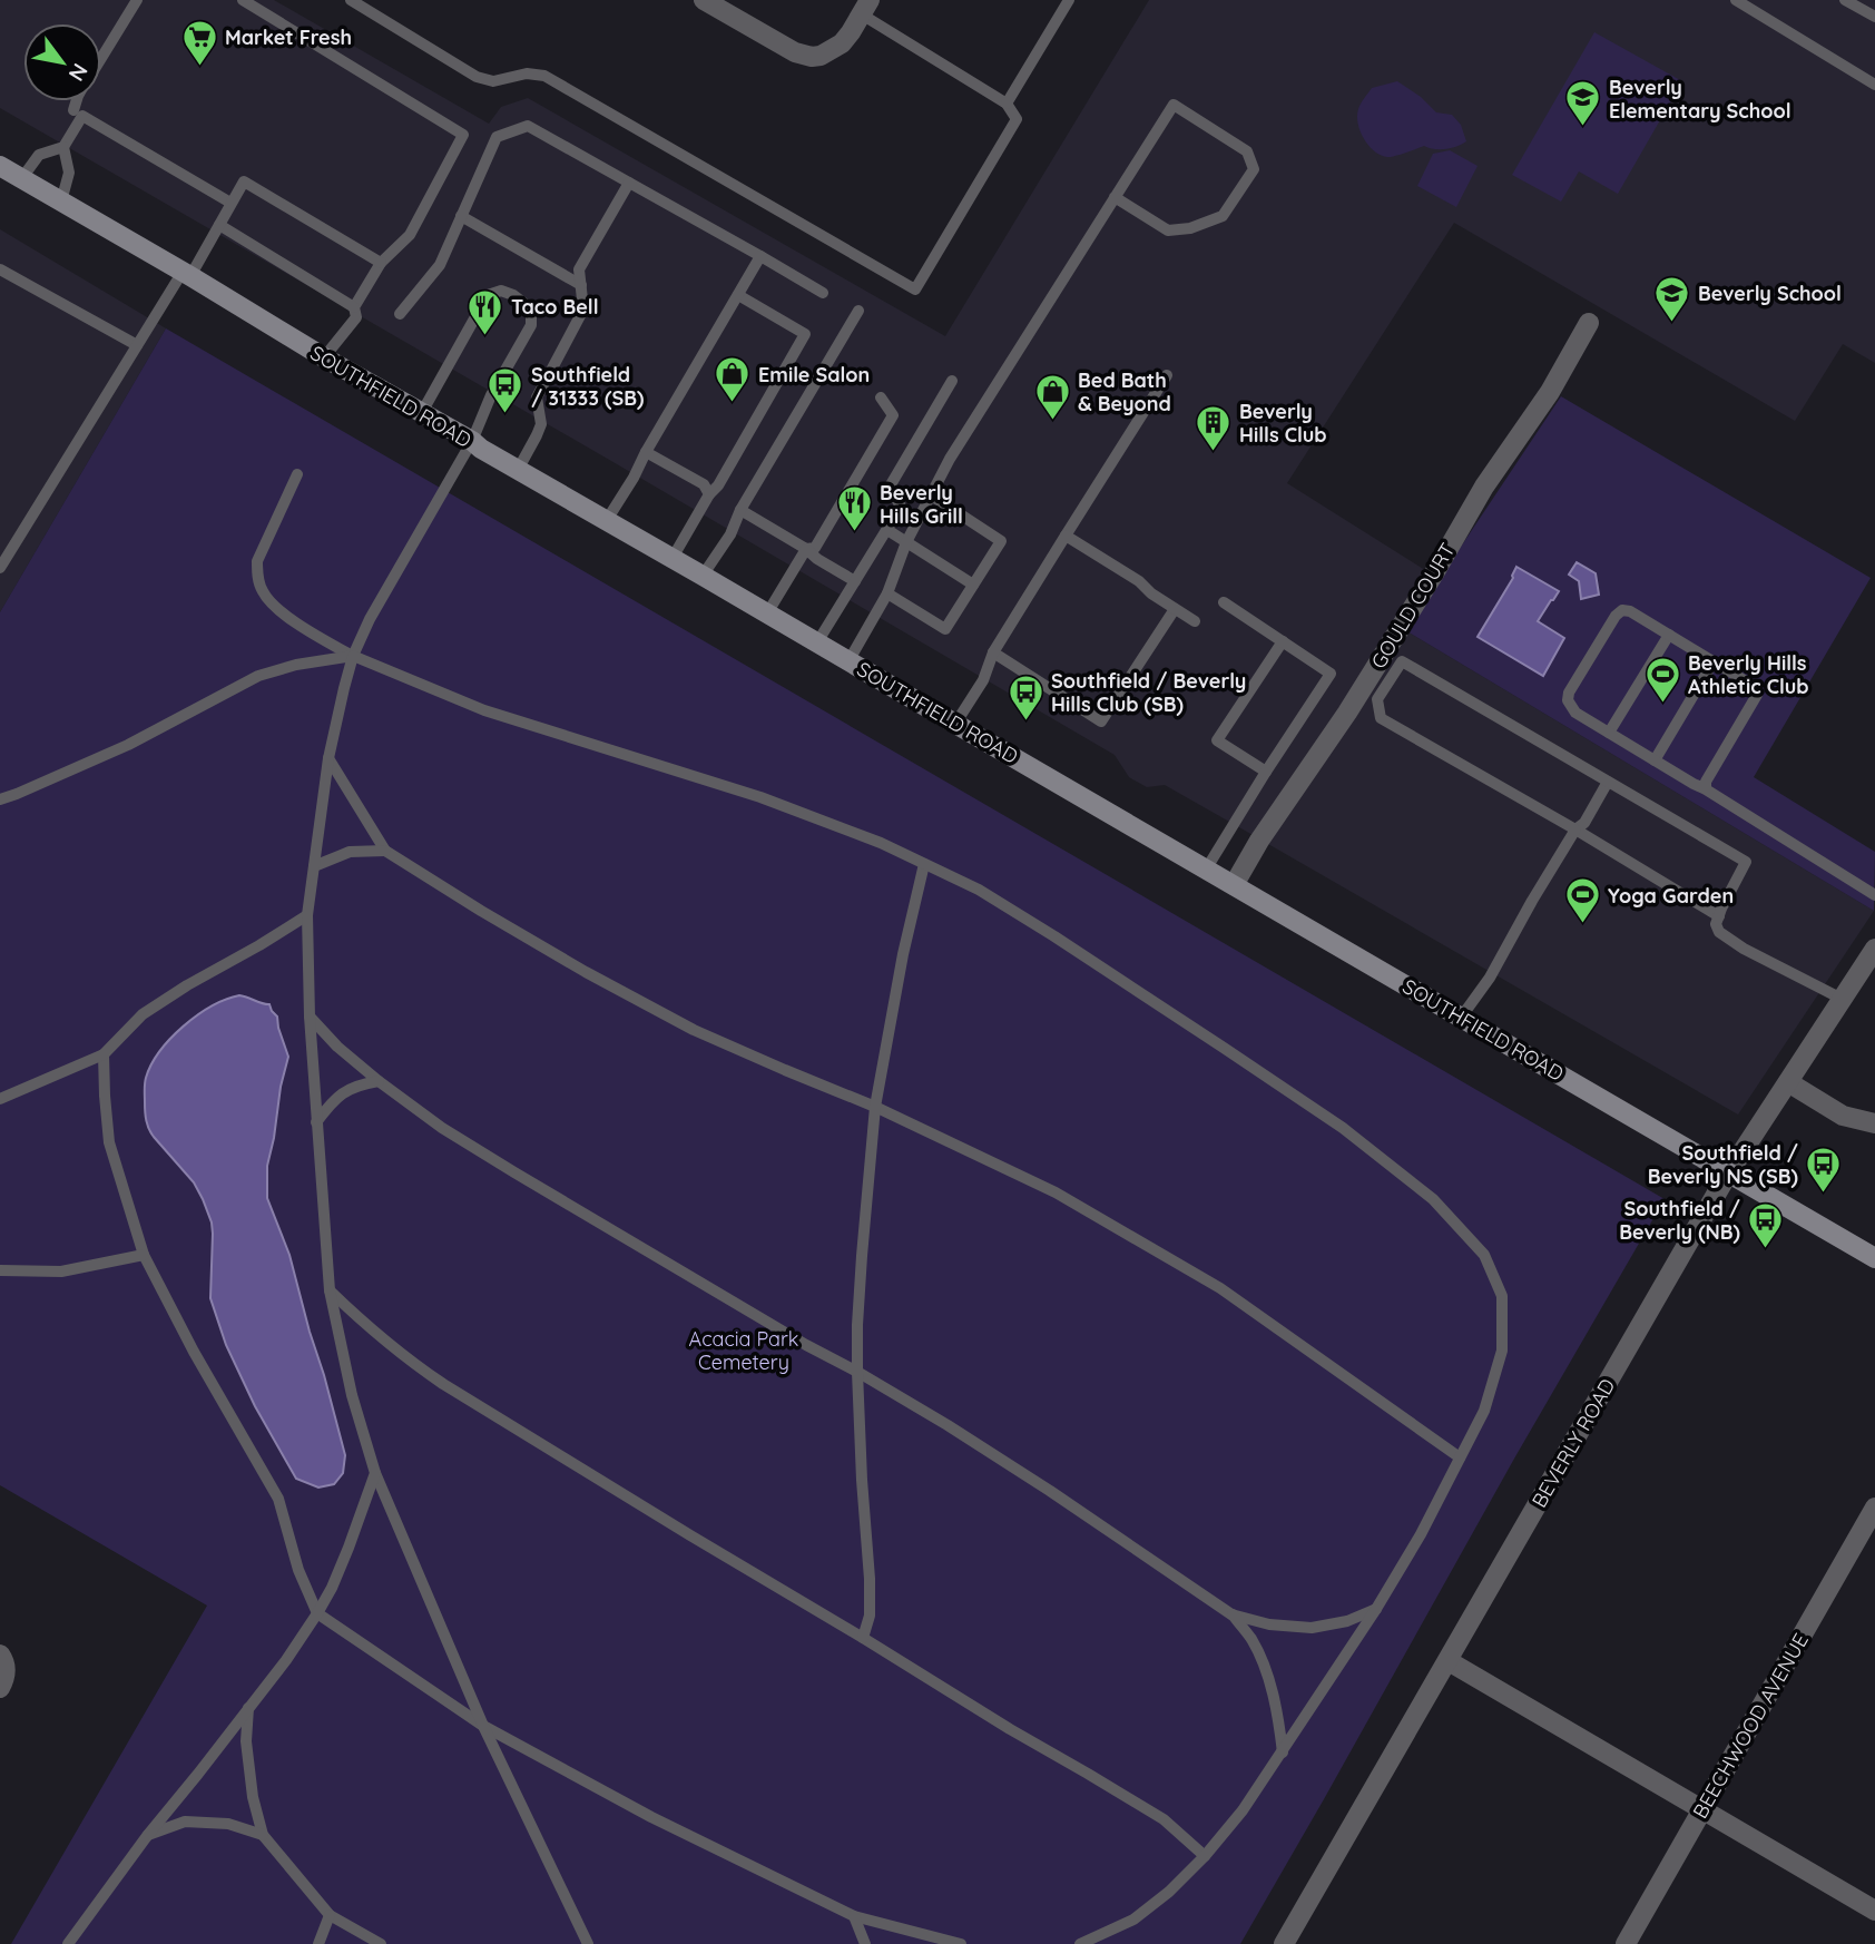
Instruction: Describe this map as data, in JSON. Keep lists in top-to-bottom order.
{
  "streets": {
    "main road": ["SOUTHFIELD ROAD"],
    "street": ["GOULD COURT", "BEVERLY ROAD", "BEECHWOOD AVENUE"]
  },
  "crossings": [
    ["SOUTHFIELD ROAD", "GOULD COURT"],
    ["SOUTHFIELD ROAD", "BEVERLY ROAD"]
  ],
  "parks": ["Acacia Park Cemetery"],
  "places": {
    "supermarket": ["Market Fresh"],
    "school or university": ["Beverly Elementary School", "Beverly School"],
    "restaurant": ["Taco Bell", "Beverly Hills Grill"],
    "shop": ["Emile Salon", "Bed Bath & Beyond"],
    "bus stop": [
      "Southfield / 31333 (SB)",
      "Southfield / Beverly Hills Club (SB)",
      "Southfield / Beverly NS (SB)",
      "Southfield / Beverly (NB)"
    ],
    "building": ["Beverly Hills Club"],
    "sports": ["Beverly Hills Athletic Club", "Yoga Garden"]
  },
  "north": "bottom right"
}
